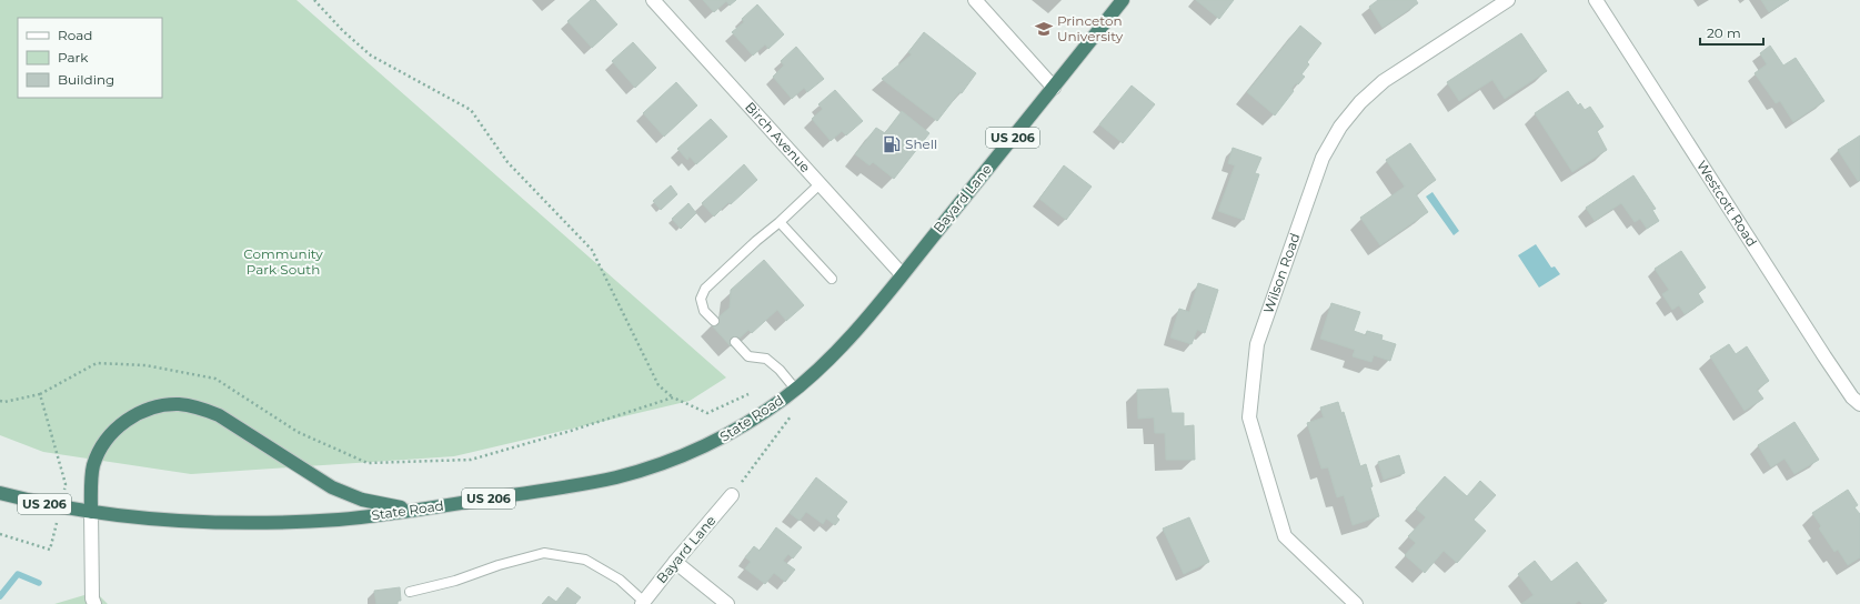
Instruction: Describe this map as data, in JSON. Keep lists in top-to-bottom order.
{
  "streets": {
    "highway": ["US 206", "Bayard Lane", "State Road"],
    "street": ["Birch Avenue", "Westcott Road", "Wilson Road"]
  },
  "crossings": [
    ["Birch Avenue", "Bayard Lane"],
    ["Bayard Lane", "State Road"]
  ],
  "parks": ["Community Park South"],
  "places": {
    "school or university": ["Princeton University"],
    "fuel station": ["Shell"]
  },
  "legend": ["Road", "Park", "Building"],
  "scale_bar": "20 m"
}
